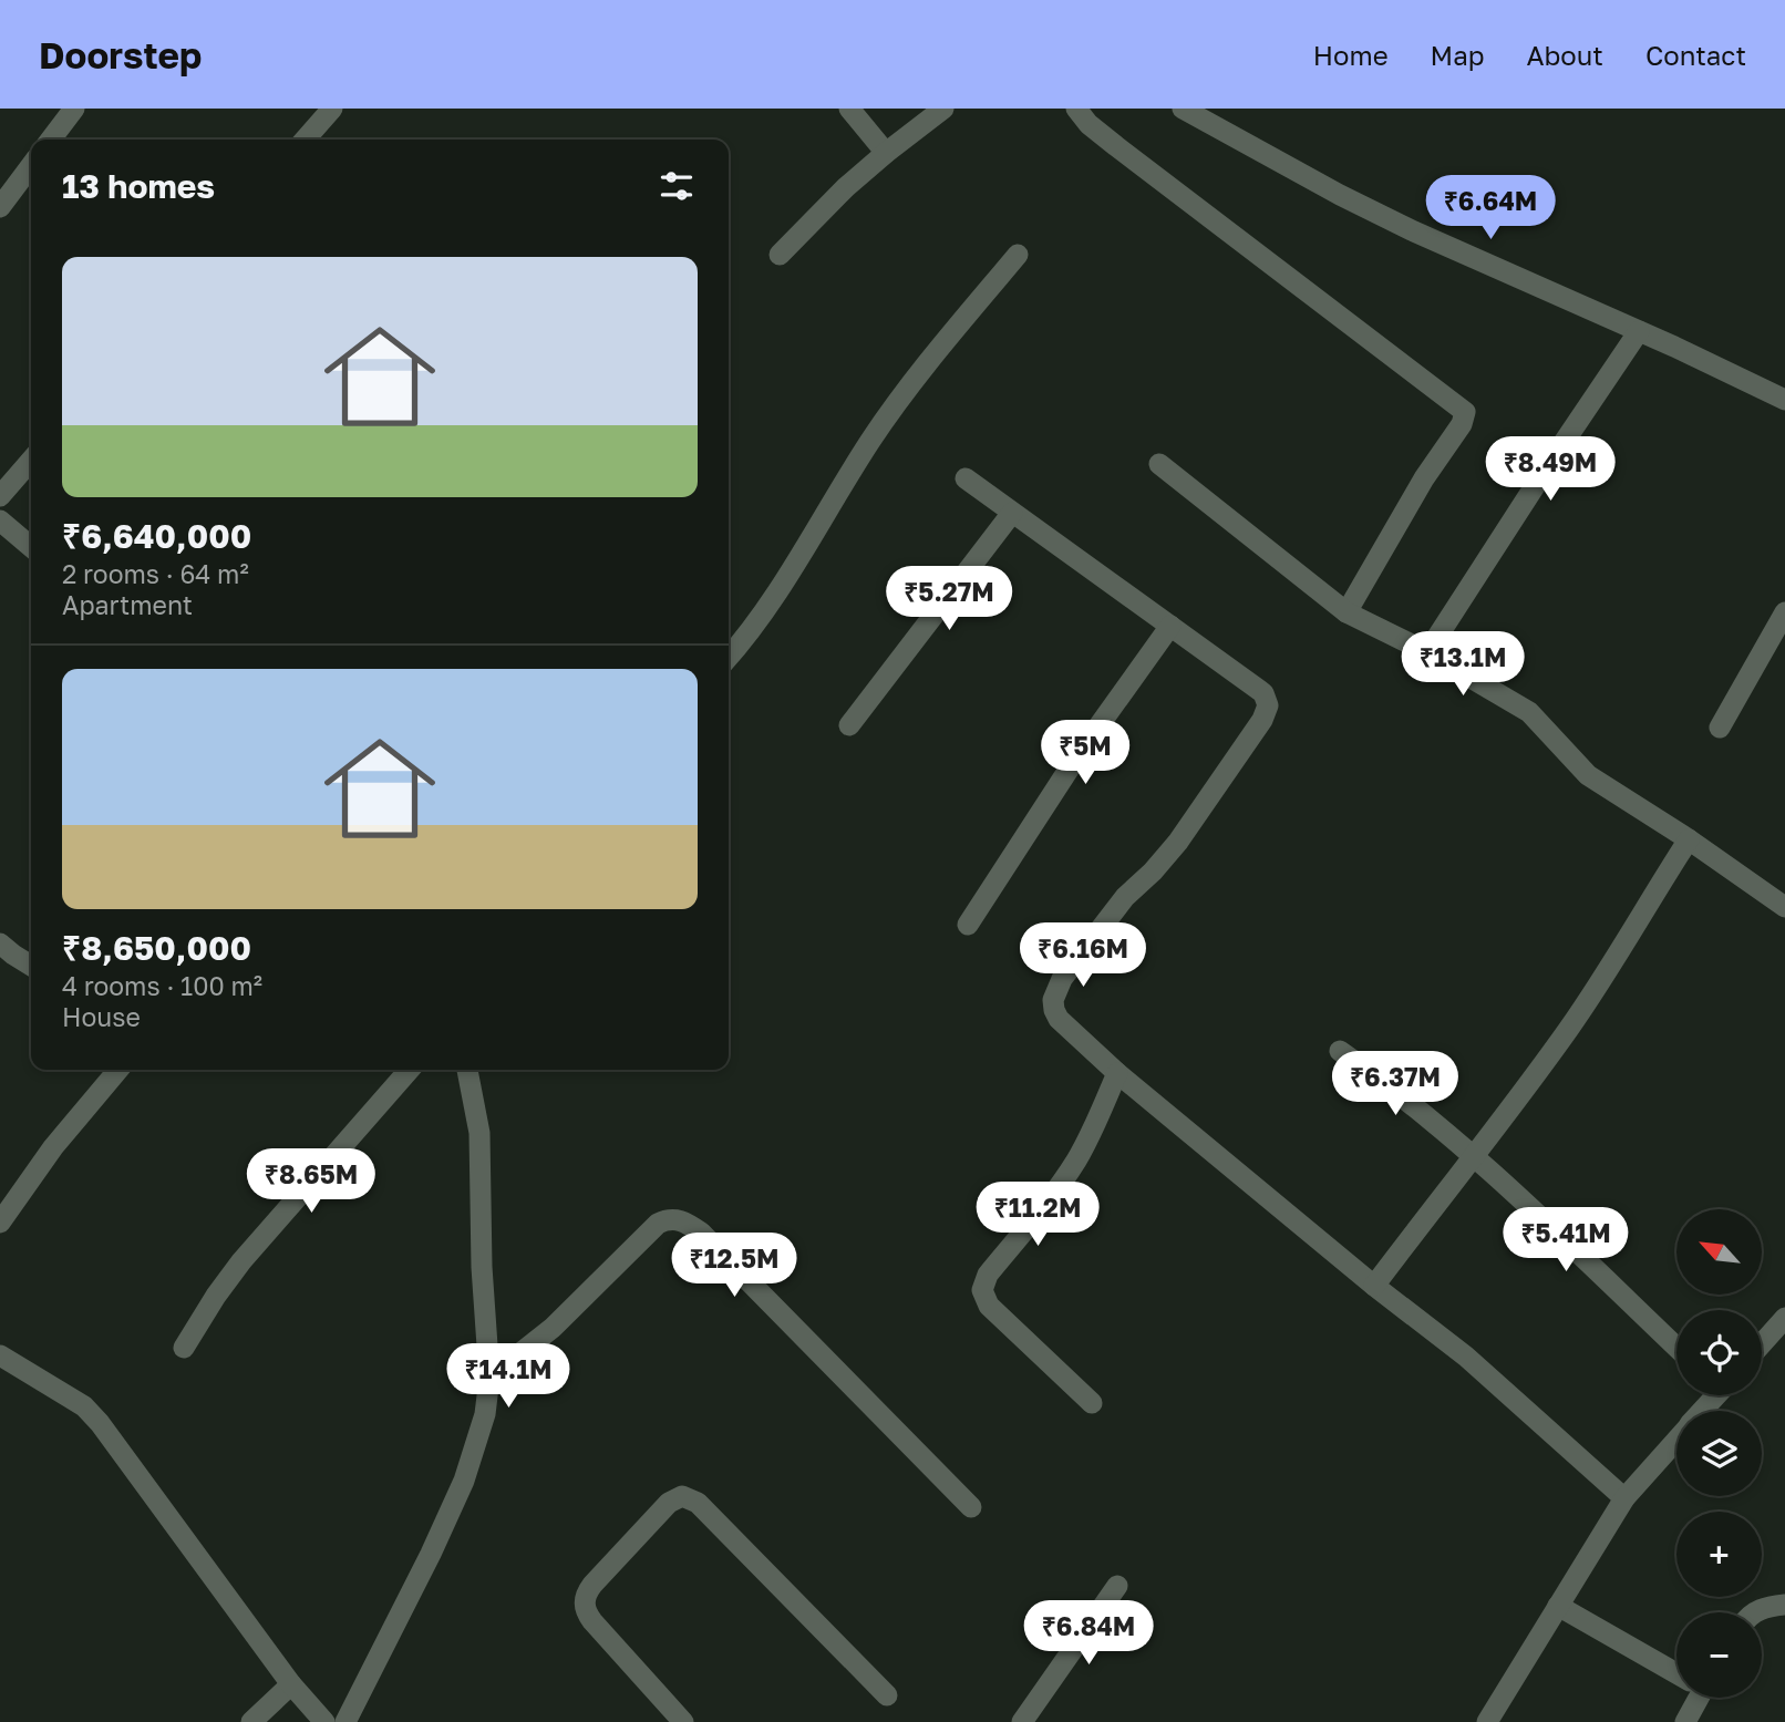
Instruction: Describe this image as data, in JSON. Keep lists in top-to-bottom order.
{
  "north": "top left",
  "page": {
    "header": "Doorstep",
    "nav": [
      "Home",
      "Map",
      "About",
      "Contact"
    ],
    "heading": "13 homes",
    "price": [
      "₹6.64M",
      "₹8.49M",
      "₹5.27M",
      "₹13.1M",
      "₹5M",
      "₹6.16M",
      "₹6.37M",
      "₹8.65M",
      "₹11.2M",
      "₹5.41M",
      "₹12.5M",
      "₹14.1M",
      "₹6.84M"
    ],
    "list": [
      {
        "name": "₹6,640,000",
        "note": "2 rooms · 64 m² · Apartment"
      },
      {
        "name": "₹8,650,000",
        "note": "4 rooms · 100 m² · House"
      }
    ],
    "map_buttons": ["+", "−"]
  }
}
